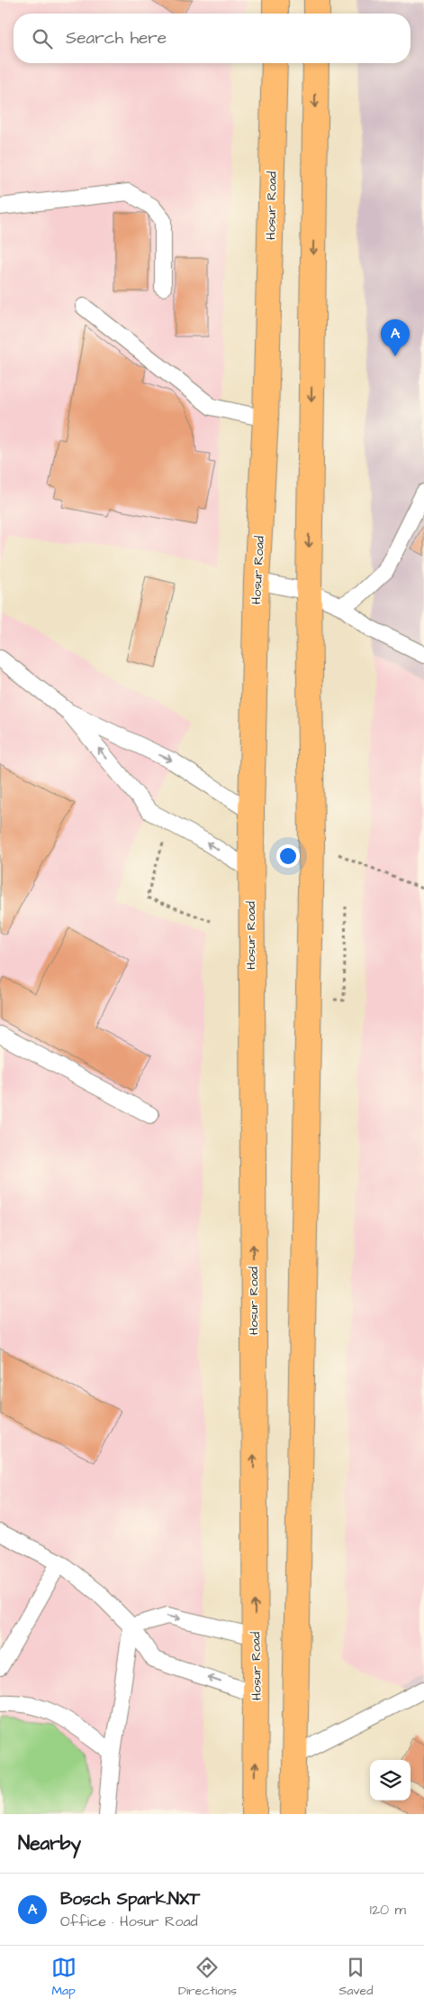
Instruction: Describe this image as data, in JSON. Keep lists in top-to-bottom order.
{
  "streets": {
    "main road": ["Hosur Road"]
  },
  "page": {
    "search": "Search here",
    "pins": "A",
    "heading": "Nearby",
    "list": [
      {
        "mark": "A",
        "name": "Bosch Spark.NXT",
        "note": "Office · Hosur Road",
        "value": "120 m"
      }
    ],
    "nav": ["Map", "Directions", "Saved"]
  }
}
